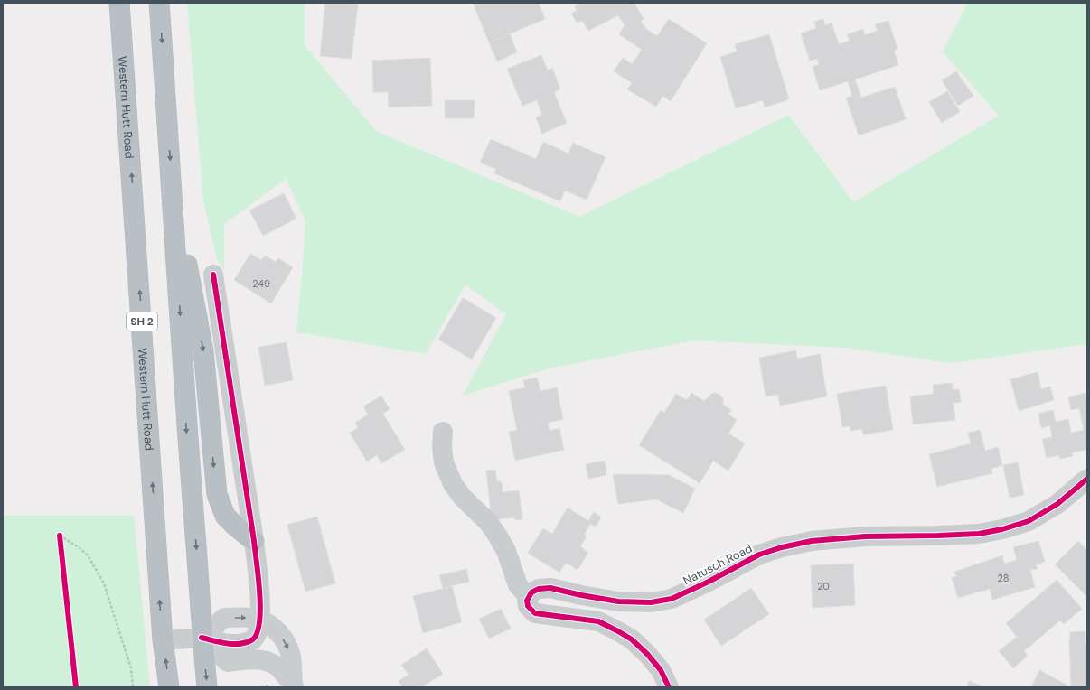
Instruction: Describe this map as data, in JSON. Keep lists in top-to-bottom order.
{
  "streets": {
    "highway": ["Western Hutt Road", "SH 2"],
    "street": ["Natusch Road"]
  },
  "house_numbers": ["249", "28", "20"]
}
